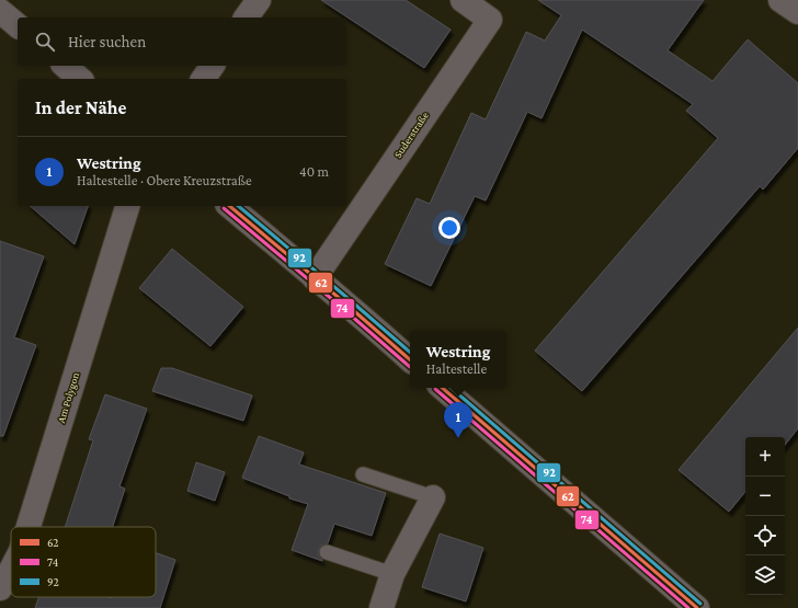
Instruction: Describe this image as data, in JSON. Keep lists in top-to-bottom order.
{
  "streets": {
    "street": ["Suderstraße", "Am Polygon"]
  },
  "lines": ["transit line 62", "transit line 92", "transit line 74"],
  "legend": ["62", "74", "92"],
  "page": {
    "search": "Hier suchen",
    "heading": "In der Nähe",
    "list": [
      {
        "mark": "1",
        "name": "Westring",
        "note": "Haltestelle · Obere Kreuzstraße",
        "value": "40 m"
      }
    ],
    "popup": ["Westring", "Haltestelle"],
    "pins": "1",
    "map_buttons": ["+", "−"]
  }
}
